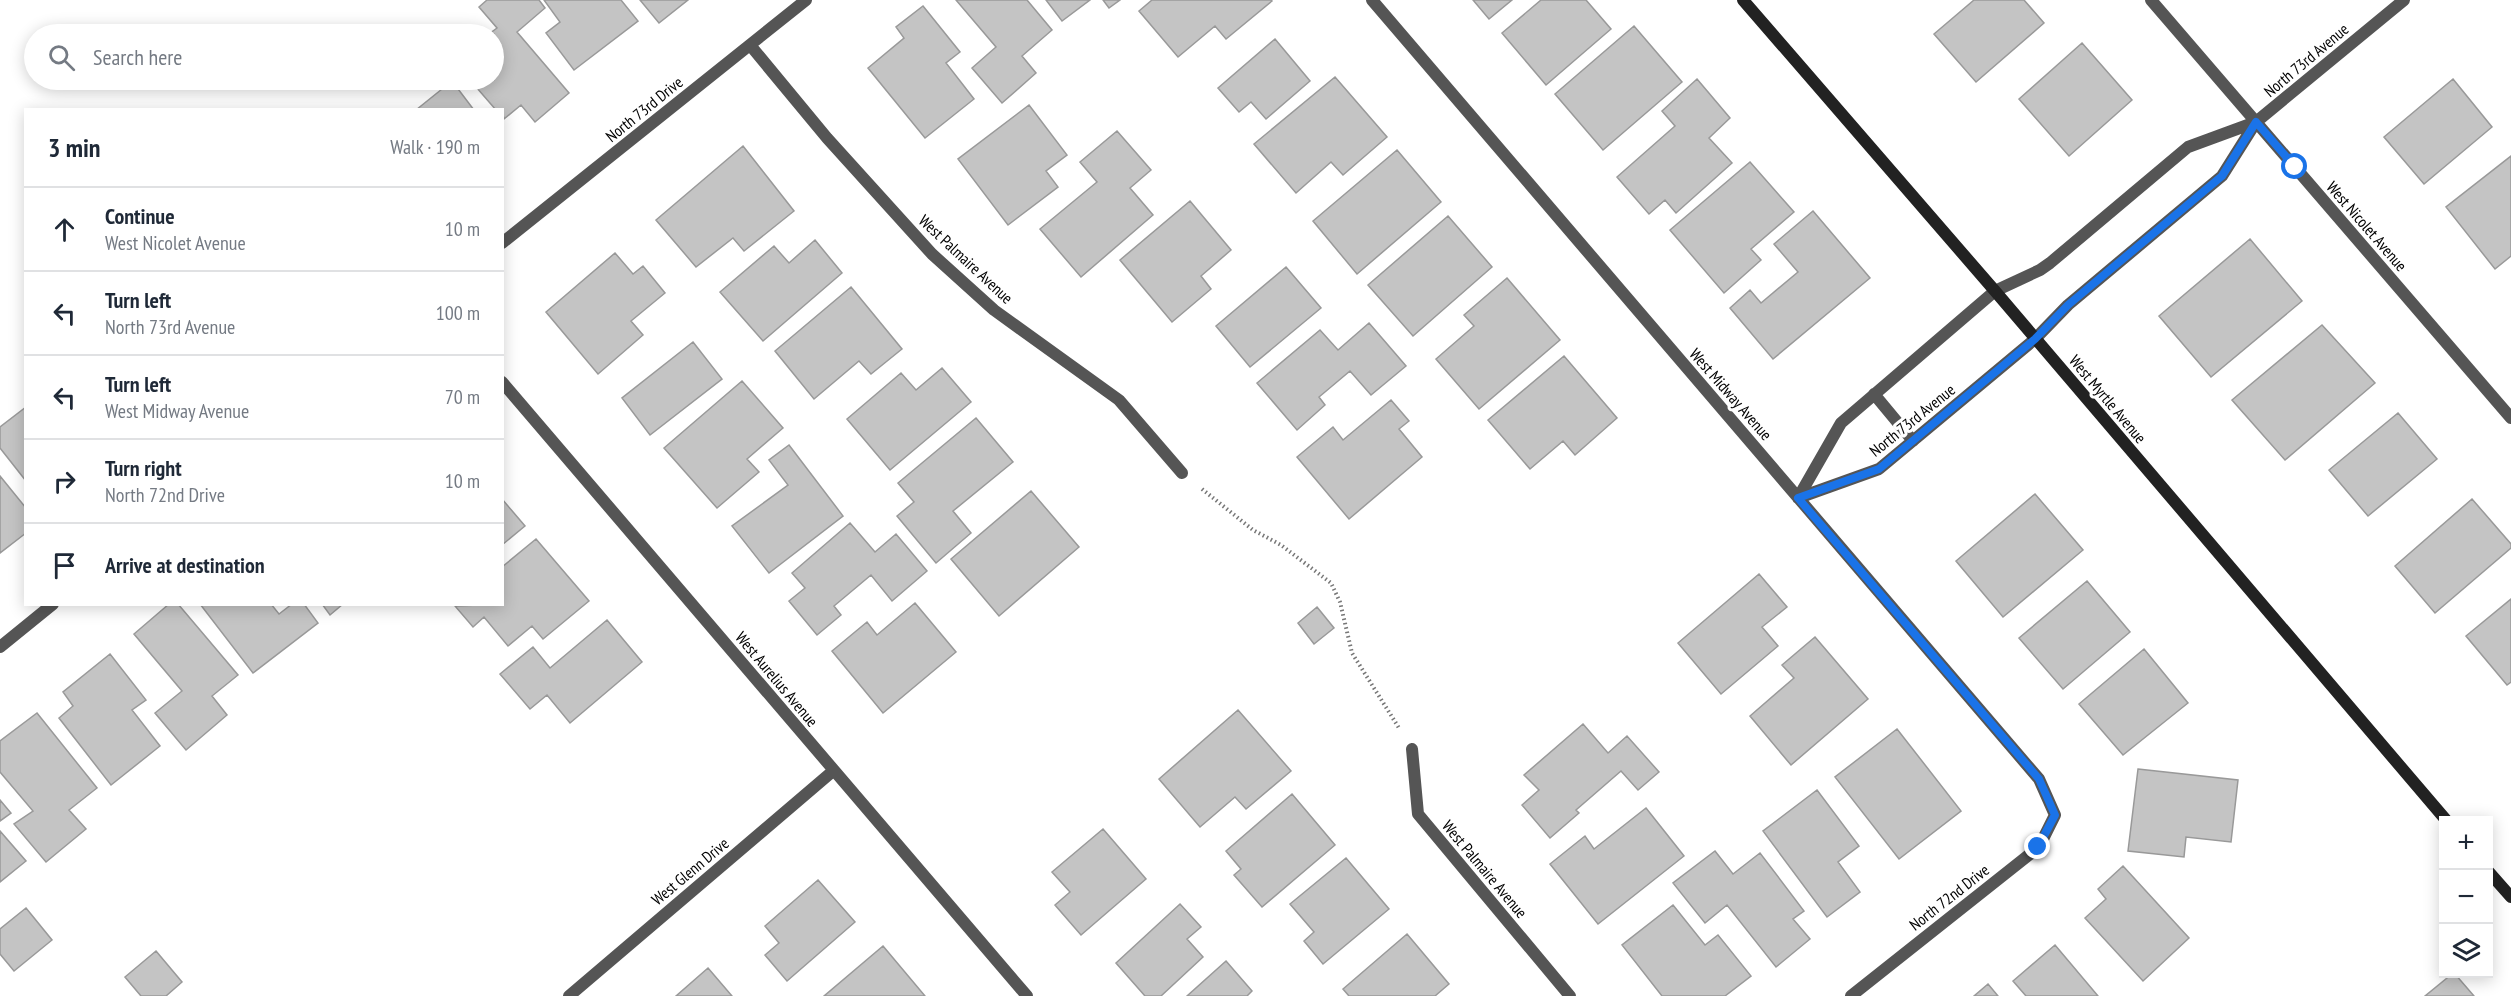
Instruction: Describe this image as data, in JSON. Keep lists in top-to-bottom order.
{
  "streets": {
    "street": [
      "North 73rd Avenue",
      "North 73rd Drive",
      "West Nicolet Avenue",
      "West Palmaire Avenue",
      "West Midway Avenue",
      "West Myrtle Avenue",
      "West Aurelius Avenue",
      "West Glenn Drive",
      "North 72nd Drive"
    ]
  },
  "crossings": [
    ["North 73rd Avenue", "West Nicolet Avenue"],
    ["North 73rd Avenue", "West Midway Avenue"],
    ["North 73rd Avenue", "West Myrtle Avenue"],
    ["North 73rd Drive", "West Palmaire Avenue"],
    ["West Midway Avenue", "North 72nd Drive"],
    ["West Aurelius Avenue", "West Glenn Drive"]
  ],
  "page": {
    "search": "Search here",
    "heading": ["3 min", "Walk · 190 m"],
    "list": [
      ["Continue", "West Nicolet Avenue", "10 m"],
      ["Turn left", "North 73rd Avenue", "100 m"],
      ["Turn left", "West Midway Avenue", "70 m"],
      ["Turn right", "North 72nd Drive", "10 m"],
      "Arrive at destination"
    ],
    "map_buttons": ["+", "−"]
  }
}
